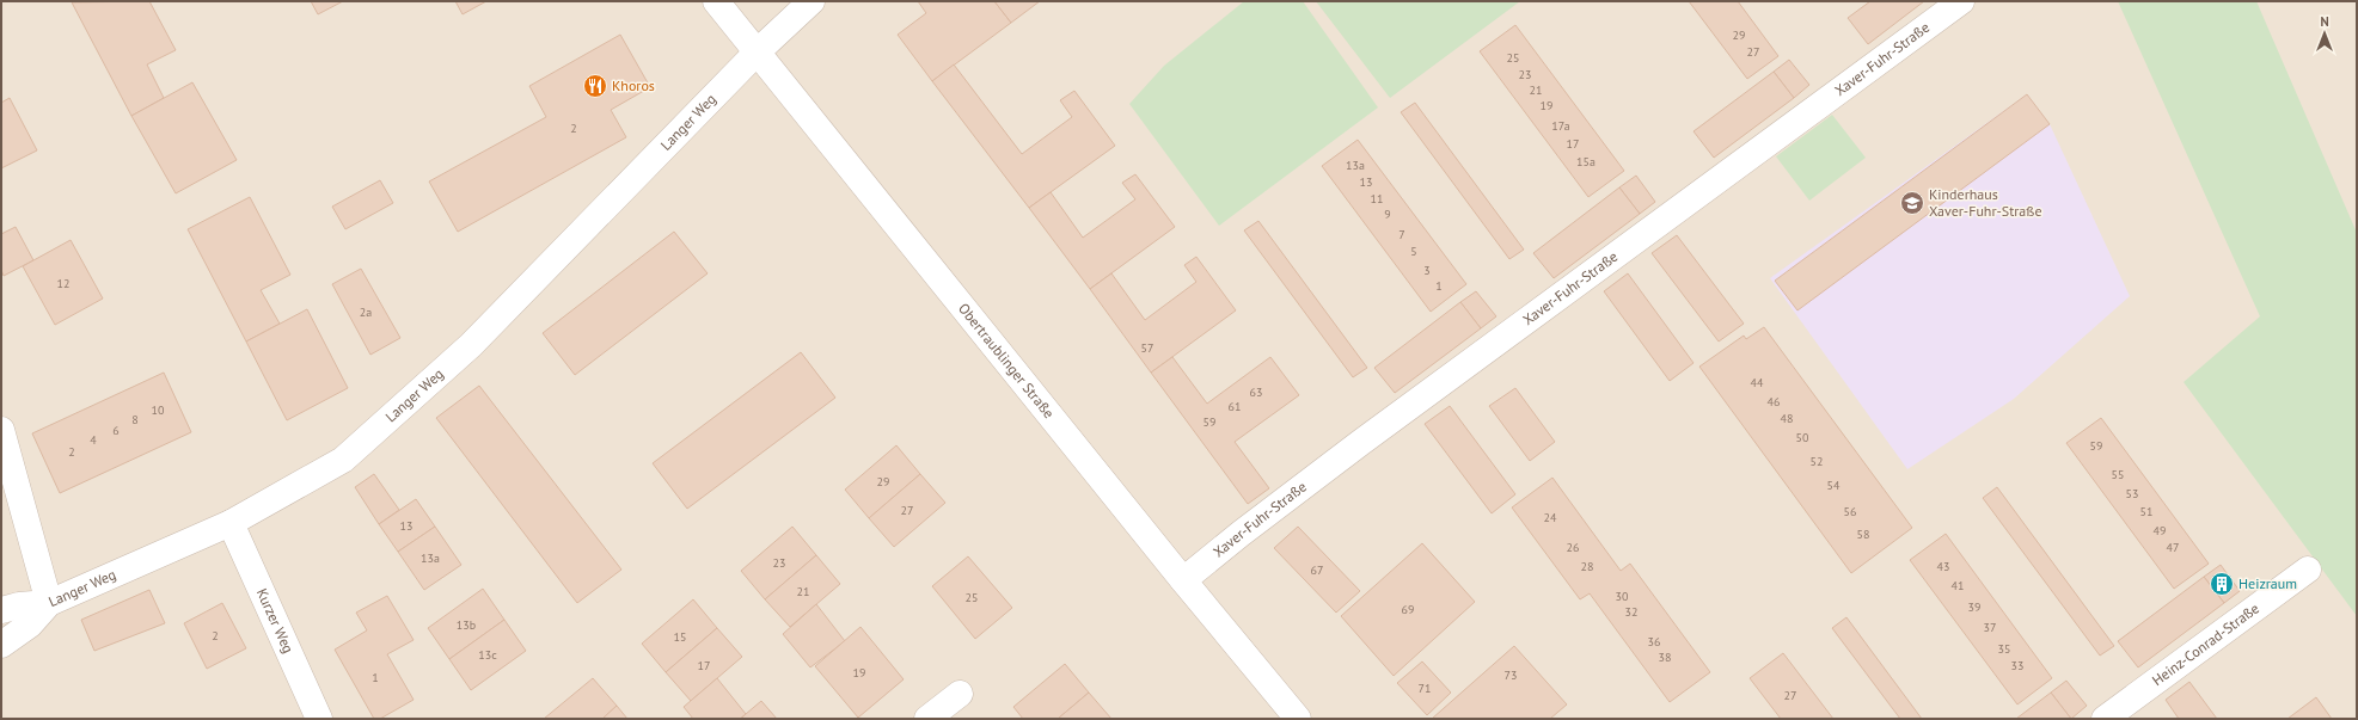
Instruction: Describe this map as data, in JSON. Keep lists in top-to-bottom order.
{
  "streets": {
    "street": [
      "Xaver-Fuhr-Straße",
      "Langer Weg",
      "Obertraublinger Straße",
      "Kurzer Weg",
      "Heinz-Conrad-Straße"
    ]
  },
  "crossings": [
    ["Xaver-Fuhr-Straße", "Obertraublinger Straße"],
    ["Langer Weg", "Obertraublinger Straße"],
    ["Langer Weg", "Kurzer Weg"]
  ],
  "places": {
    "restaurant": ["Khoros"],
    "school or university": ["Kinderhaus Xaver-Fuhr-Straße"],
    "building": ["Heizraum"]
  },
  "house_numbers": [
    "29",
    "27",
    "25",
    "23",
    "21",
    "19",
    "17a",
    "2",
    "17",
    "15a",
    "13a",
    "13",
    "11",
    "9",
    "7",
    "5",
    "3",
    "12",
    "1",
    "2a",
    "57",
    "44",
    "63",
    "46",
    "61",
    "10",
    "48",
    "8",
    "59",
    "6",
    "50",
    "4",
    "59",
    "2",
    "52",
    "55",
    "29",
    "54",
    "53",
    "27",
    "56",
    "51",
    "24",
    "13",
    "49",
    "58",
    "26",
    "47",
    "13a",
    "23",
    "28",
    "43",
    "67",
    "41",
    "21",
    "30",
    "25",
    "39",
    "69",
    "32",
    "13b",
    "37",
    "2",
    "15",
    "36",
    "35",
    "13c",
    "38",
    "17",
    "33",
    "19",
    "73",
    "1",
    "71",
    "27"
  ],
  "north": "top"
}
